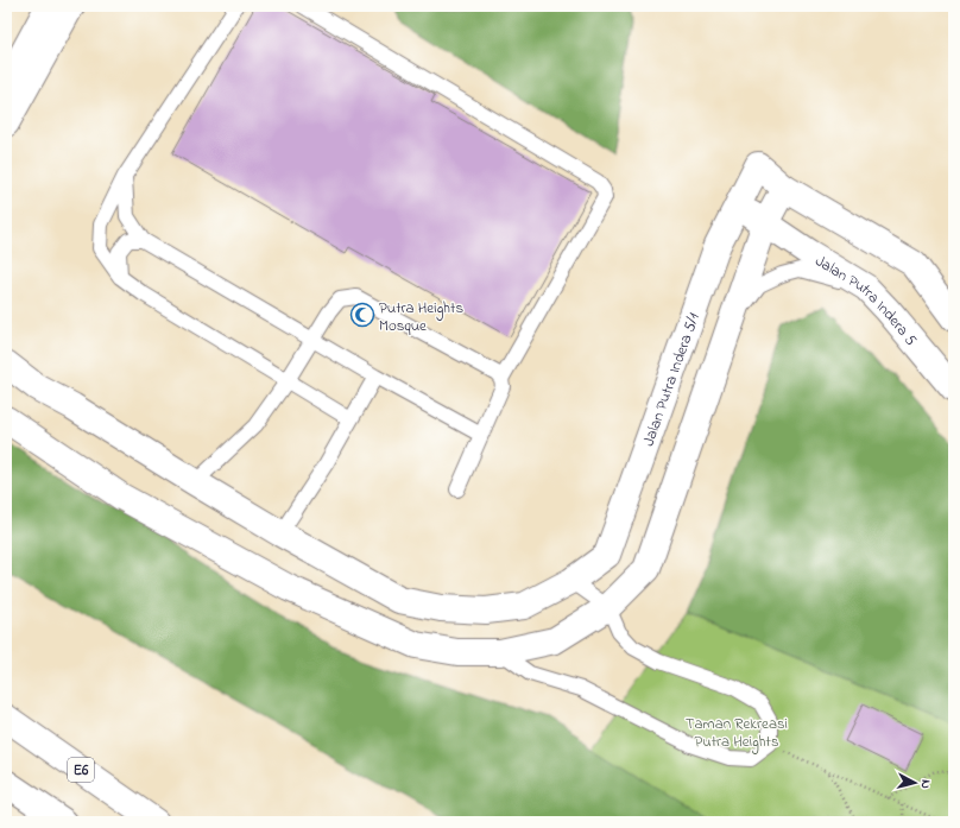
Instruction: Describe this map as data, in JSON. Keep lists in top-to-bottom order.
{
  "streets": {
    "main road": ["Jalan Putra Indera 5", "Jalan Putra Indera 5/1", "E6"]
  },
  "crossings": [
    ["Jalan Putra Indera 5", "Jalan Putra Indera 5/1"]
  ],
  "parks": ["Taman Rekreasi Putra Heights"],
  "places": {
    "mosque": ["Putra Heights Mosque"]
  },
  "north": "right"
}
